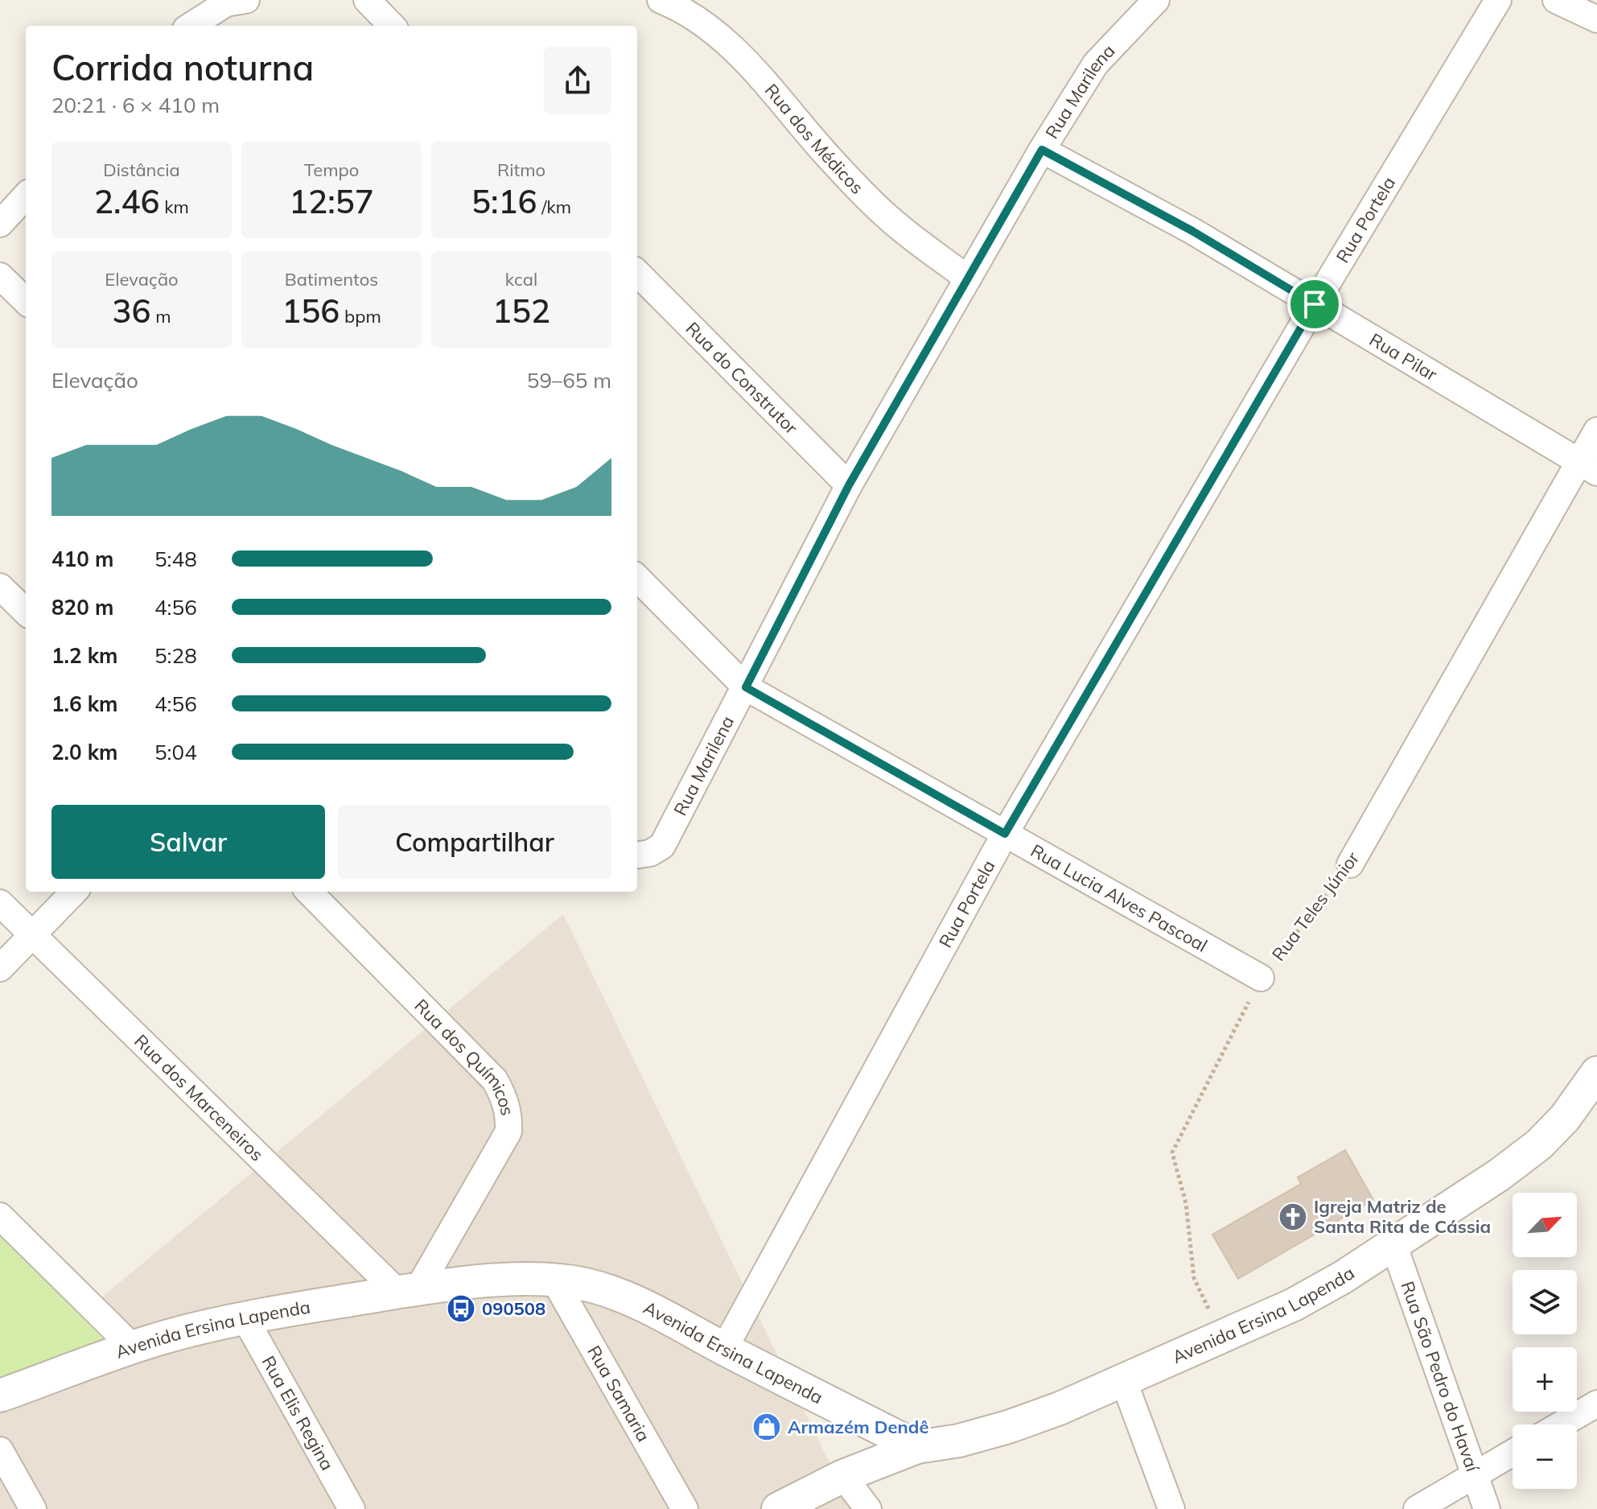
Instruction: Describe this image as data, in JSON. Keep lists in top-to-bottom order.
{
  "streets": {
    "street": [
      "Rua Marilena",
      "Rua dos Médicos",
      "Rua Portela",
      "Rua Pilar",
      "Rua do Construtor",
      "Rua Lucia Alves Pascoal",
      "Rua Teles Júnior",
      "Rua dos Químicos",
      "Rua dos Marceneiros",
      "Avenida Ersina Lapenda",
      "Rua São Pedro do Havaí",
      "Rua Samaria",
      "Rua Elis Regina"
    ]
  },
  "crossings": [
    ["Rua Marilena", "Rua dos Médicos"],
    ["Rua Marilena", "Rua Pilar"],
    ["Rua Marilena", "Rua do Construtor"],
    ["Rua Marilena", "Rua Lucia Alves Pascoal"],
    ["Rua Portela", "Rua Pilar"],
    ["Rua Portela", "Rua Lucia Alves Pascoal"],
    ["Rua Portela", "Avenida Ersina Lapenda"],
    ["Rua Pilar", "Rua Teles Júnior"],
    ["Rua Lucia Alves Pascoal", "Rua Teles Júnior"],
    ["Rua Teles Júnior", "Avenida Ersina Lapenda"],
    ["Rua dos Químicos", "Rua dos Marceneiros"],
    ["Rua dos Químicos", "Avenida Ersina Lapenda"],
    ["Rua dos Marceneiros", "Avenida Ersina Lapenda"],
    ["Avenida Ersina Lapenda", "Rua São Pedro do Havaí"],
    ["Avenida Ersina Lapenda", "Rua Samaria"],
    ["Avenida Ersina Lapenda", "Rua Elis Regina"]
  ],
  "places": {
    "church": ["Igreja Matriz de Santa Rita de Cássia"],
    "bus stop": ["090508"],
    "shop": ["Armazém Dendê"]
  },
  "north": "top right",
  "page": {
    "heading": ["Corrida noturna", "20:21 · 6 × 410 m"],
    "stats": [
      ["Distância", "2.46 km"],
      ["Tempo", "12:57"],
      ["Ritmo", "5:16 /km"],
      ["Elevação", "36 m"],
      ["Batimentos", "156 bpm"],
      ["kcal", "152"]
    ],
    "chart": ["Elevação", "59–65 m"],
    "list": [
      {
        "name": "410 m",
        "note": "5:48"
      },
      {
        "name": "820 m",
        "note": "4:56"
      },
      {
        "name": "1.2 km",
        "note": "5:28"
      },
      {
        "name": "1.6 km",
        "note": "4:56"
      },
      {
        "name": "2.0 km",
        "note": "5:04"
      }
    ],
    "buttons": ["Salvar", "Compartilhar"],
    "map_buttons": ["+", "−"]
  }
}
